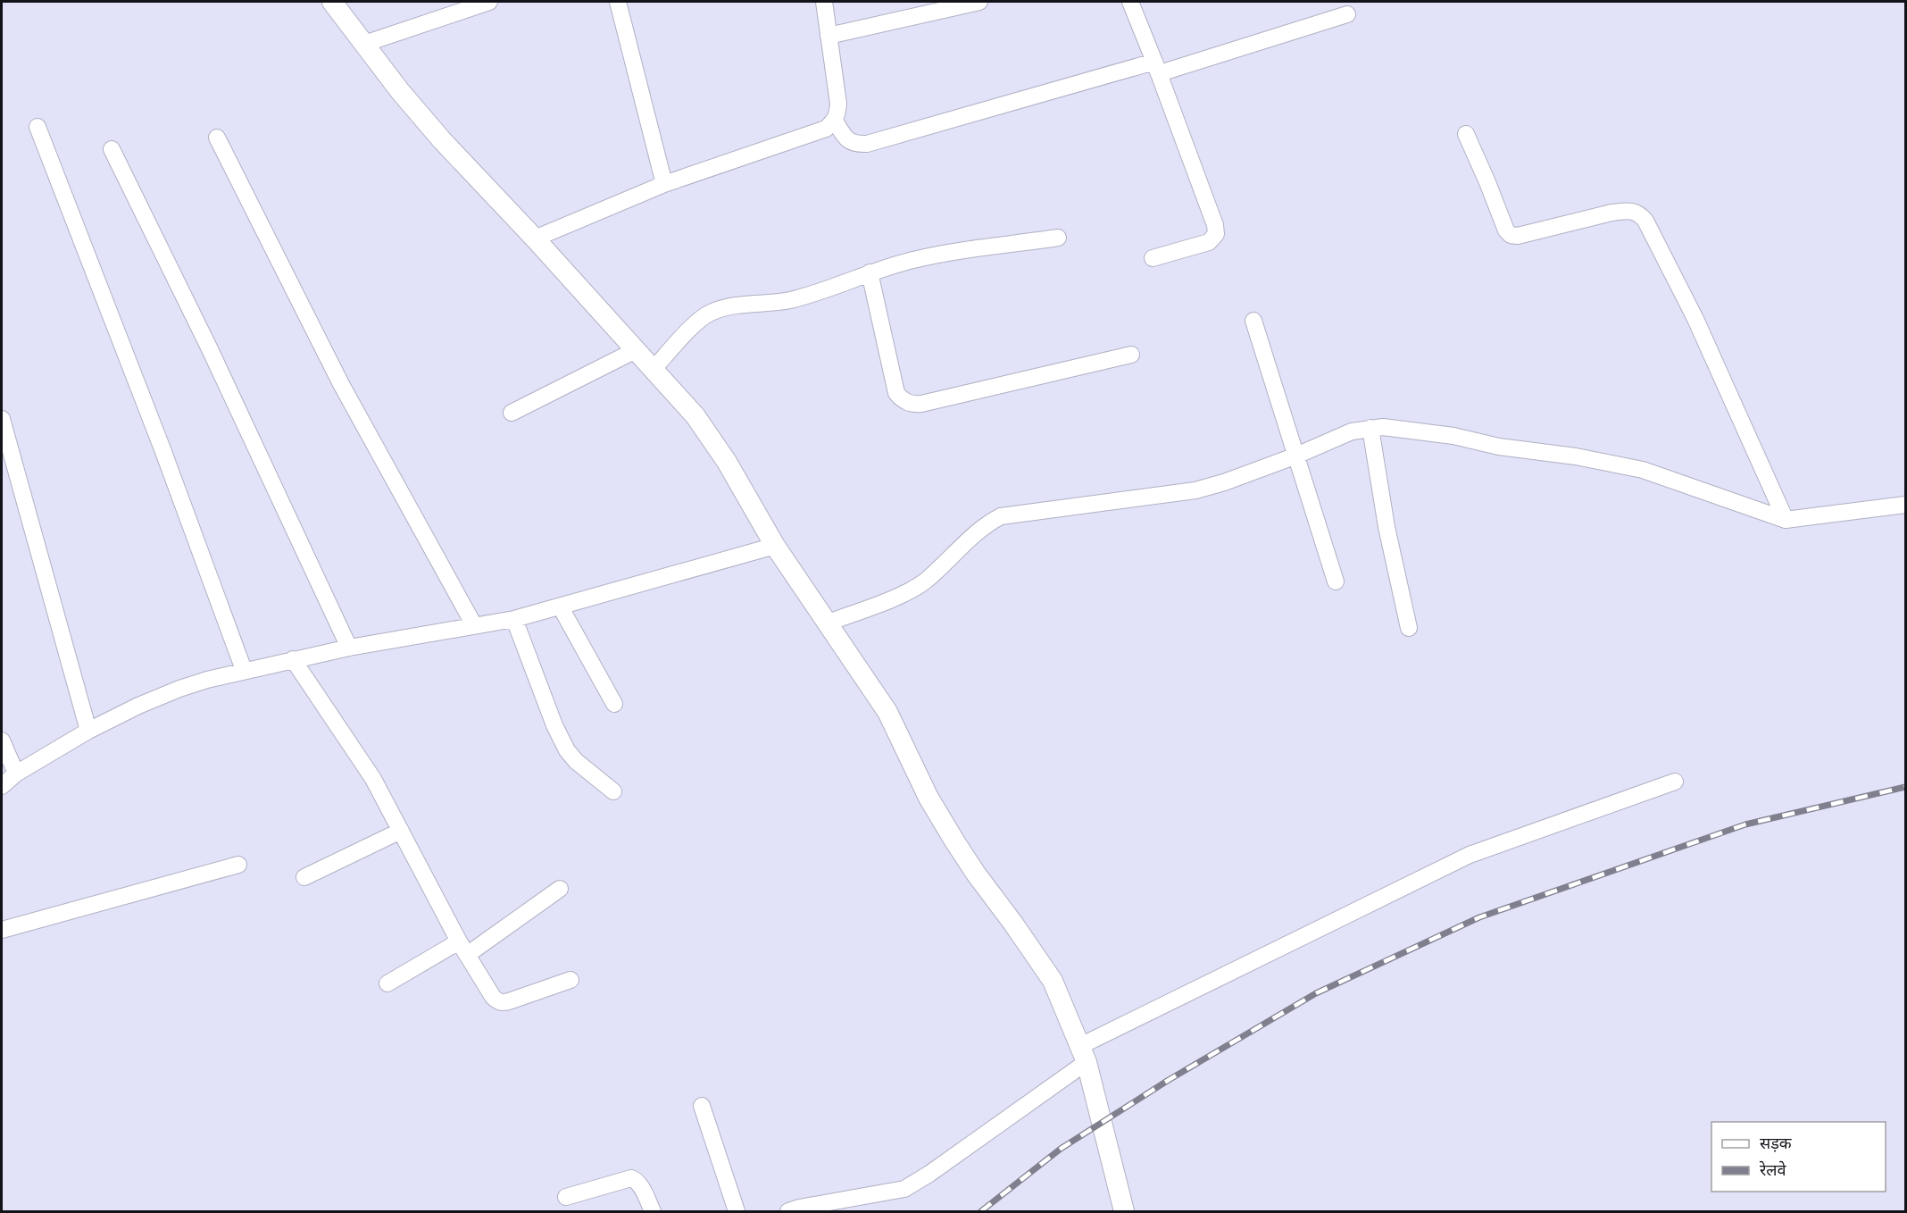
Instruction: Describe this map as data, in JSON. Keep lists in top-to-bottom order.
{
  "legend": ["सड़क", "रेलवे"]
}
